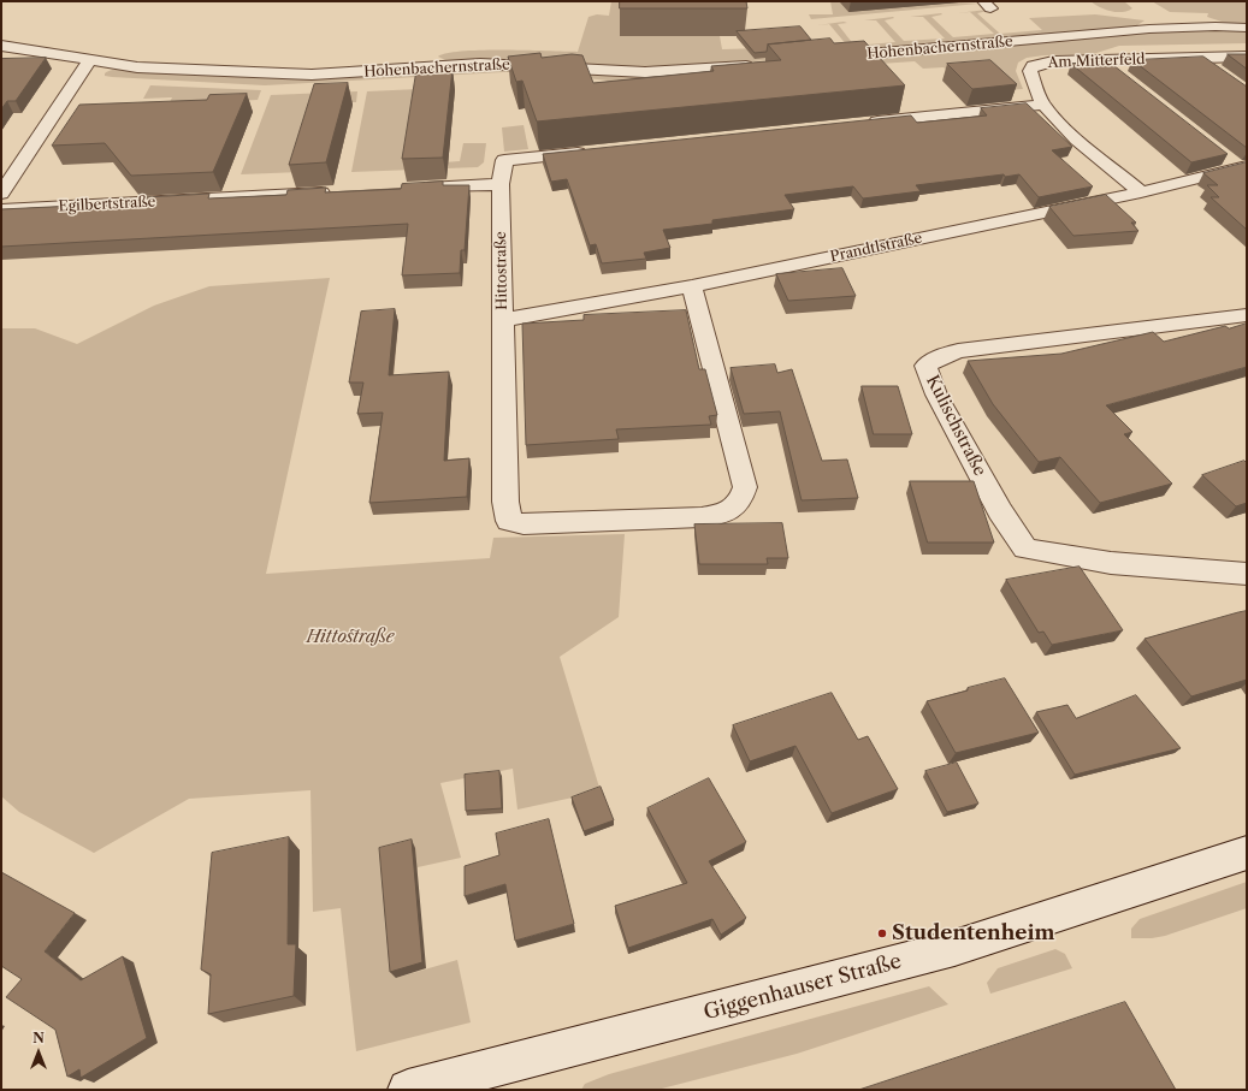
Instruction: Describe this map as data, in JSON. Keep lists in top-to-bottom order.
{
  "streets": {
    "street": [
      "Hohenbachernstraße",
      "Am Mitterfeld",
      "Egilbertstraße",
      "Prandtlstraße",
      "Hittostraße",
      "Kulischstraße",
      "Giggenhauser Straße"
    ]
  },
  "crossings": [
    ["Am Mitterfeld", "Prandtlstraße"],
    ["Prandtlstraße", "Hittostraße"]
  ],
  "parks": ["Hittostraße"],
  "places": ["Studentenheim"],
  "north": "top"
}
